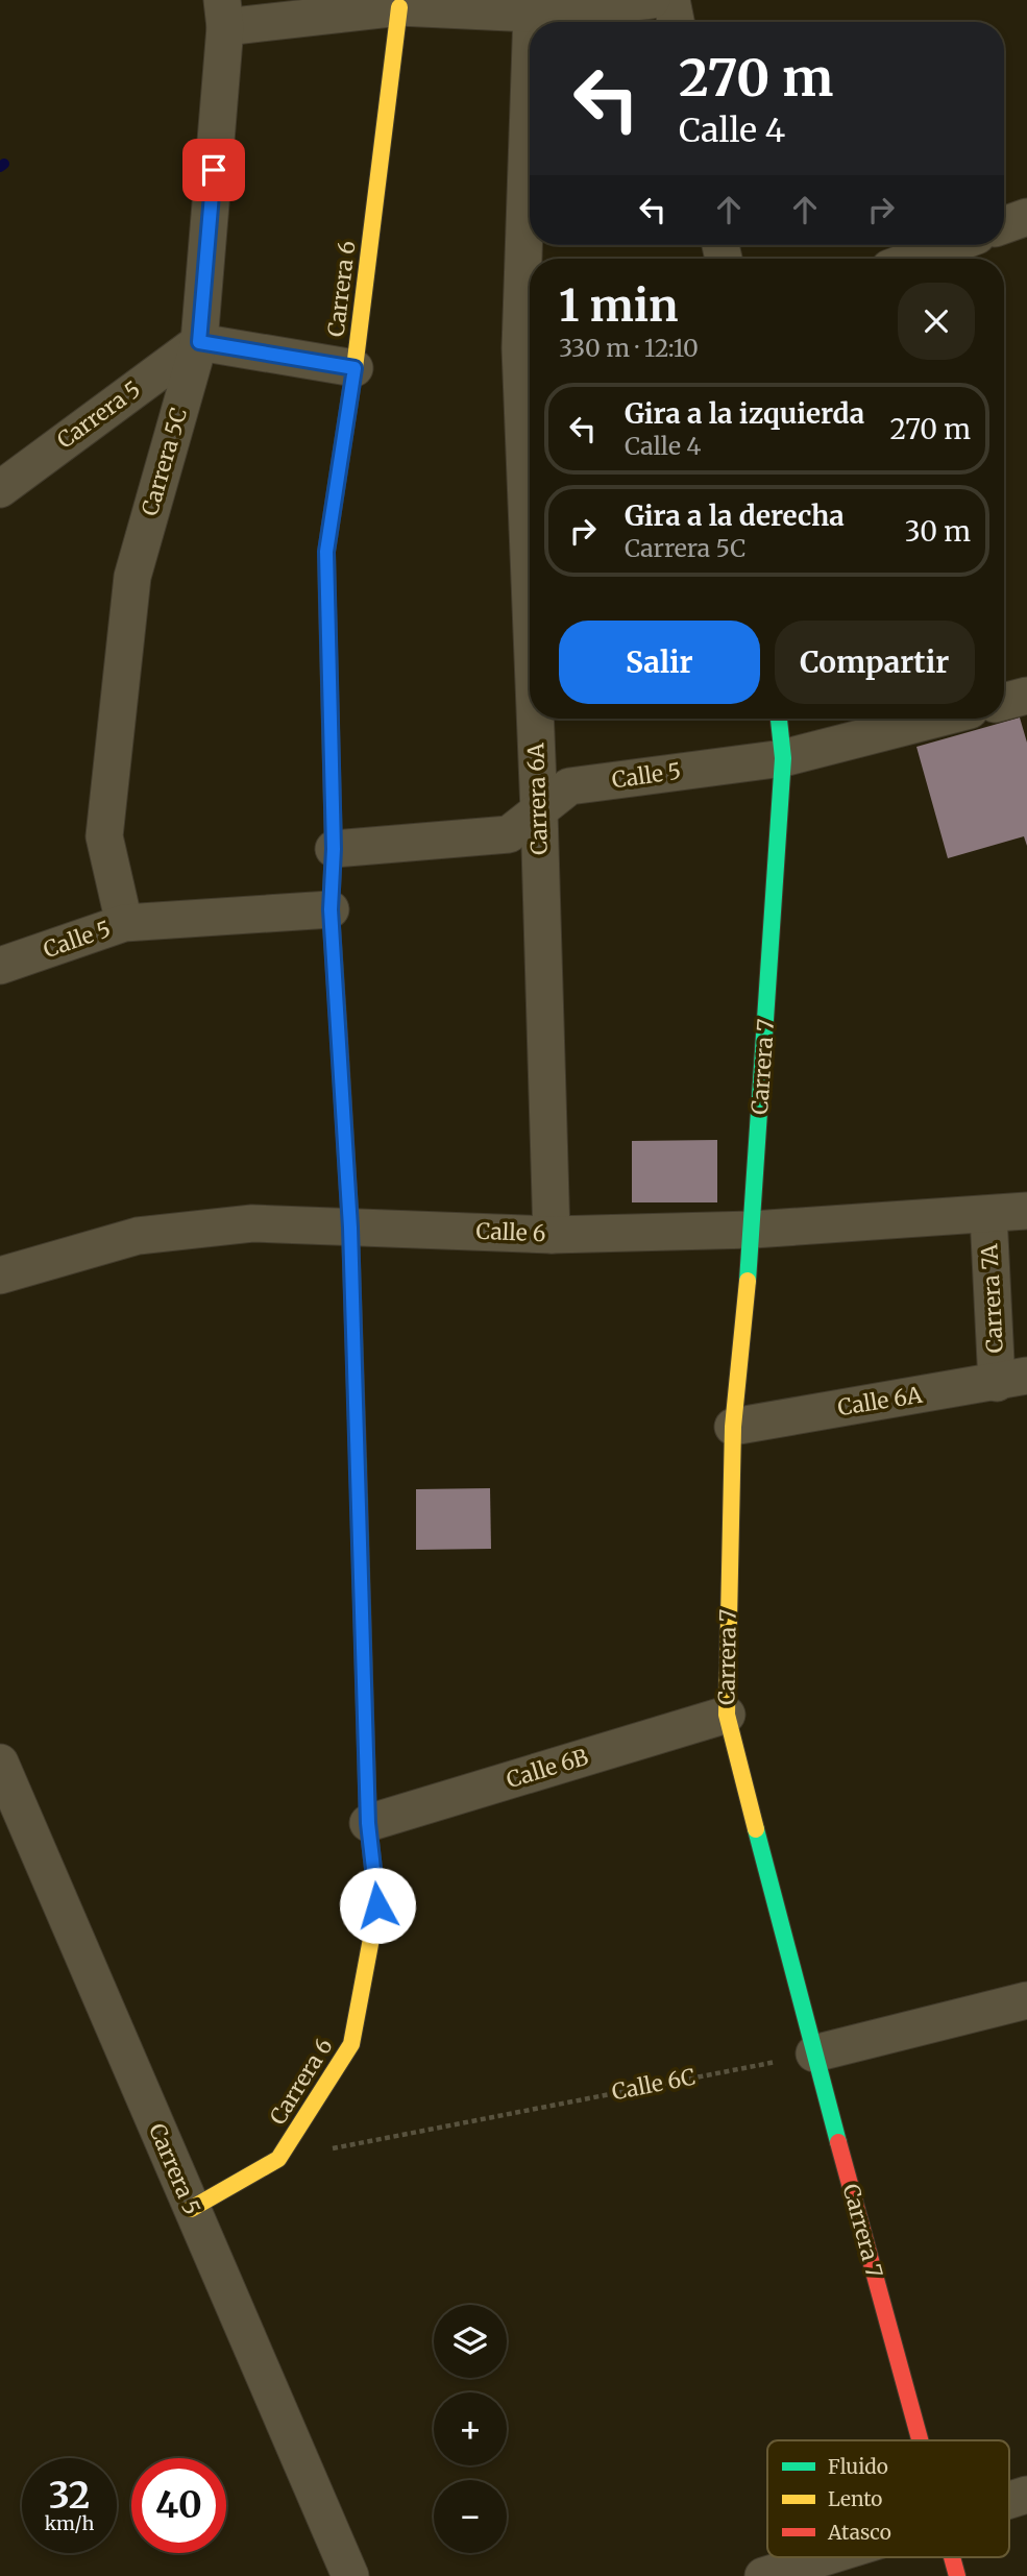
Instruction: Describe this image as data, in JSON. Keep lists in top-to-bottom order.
{
  "streets": {
    "street": [
      "Carrera 6",
      "Carrera 5",
      "Carrera 5C",
      "Calle 5",
      "Carrera 6A",
      "Carrera 7",
      "Calle 6",
      "Carrera 7A",
      "Calle 6A",
      "Calle 6B"
    ],
    "path": ["Calle 6C"]
  },
  "crossings": [
    ["Carrera 6", "Carrera 5"],
    ["Carrera 6", "Calle 5"],
    ["Carrera 6", "Calle 6"],
    ["Carrera 6", "Calle 6B"],
    ["Carrera 6", "Calle 6C"],
    ["Carrera 5", "Carrera 5C"],
    ["Carrera 5C", "Calle 5"],
    ["Calle 5", "Carrera 6A"],
    ["Calle 5", "Carrera 7"],
    ["Carrera 6A", "Calle 6"],
    ["Carrera 7", "Calle 6"],
    ["Carrera 7", "Calle 6A"],
    ["Carrera 7", "Calle 6B"],
    ["Carrera 7", "Calle 6C"],
    ["Calle 6", "Carrera 7A"],
    ["Carrera 7A", "Calle 6A"]
  ],
  "legend": ["Fluido", "Lento", "Atasco"],
  "page": {
    "turn": ["270 m", "Calle 4"],
    "heading": ["1 min", "330 m · 12:10"],
    "list": [
      {
        "name": "Gira a la izquierda",
        "note": "Calle 4",
        "value": "270 m"
      },
      {
        "name": "Gira a la derecha",
        "note": "Carrera 5C",
        "value": "30 m"
      }
    ],
    "buttons": ["Salir", "Compartir"],
    "map_buttons": ["+", "−"],
    "speed": "32 km/h",
    "limit": "40"
  }
}
